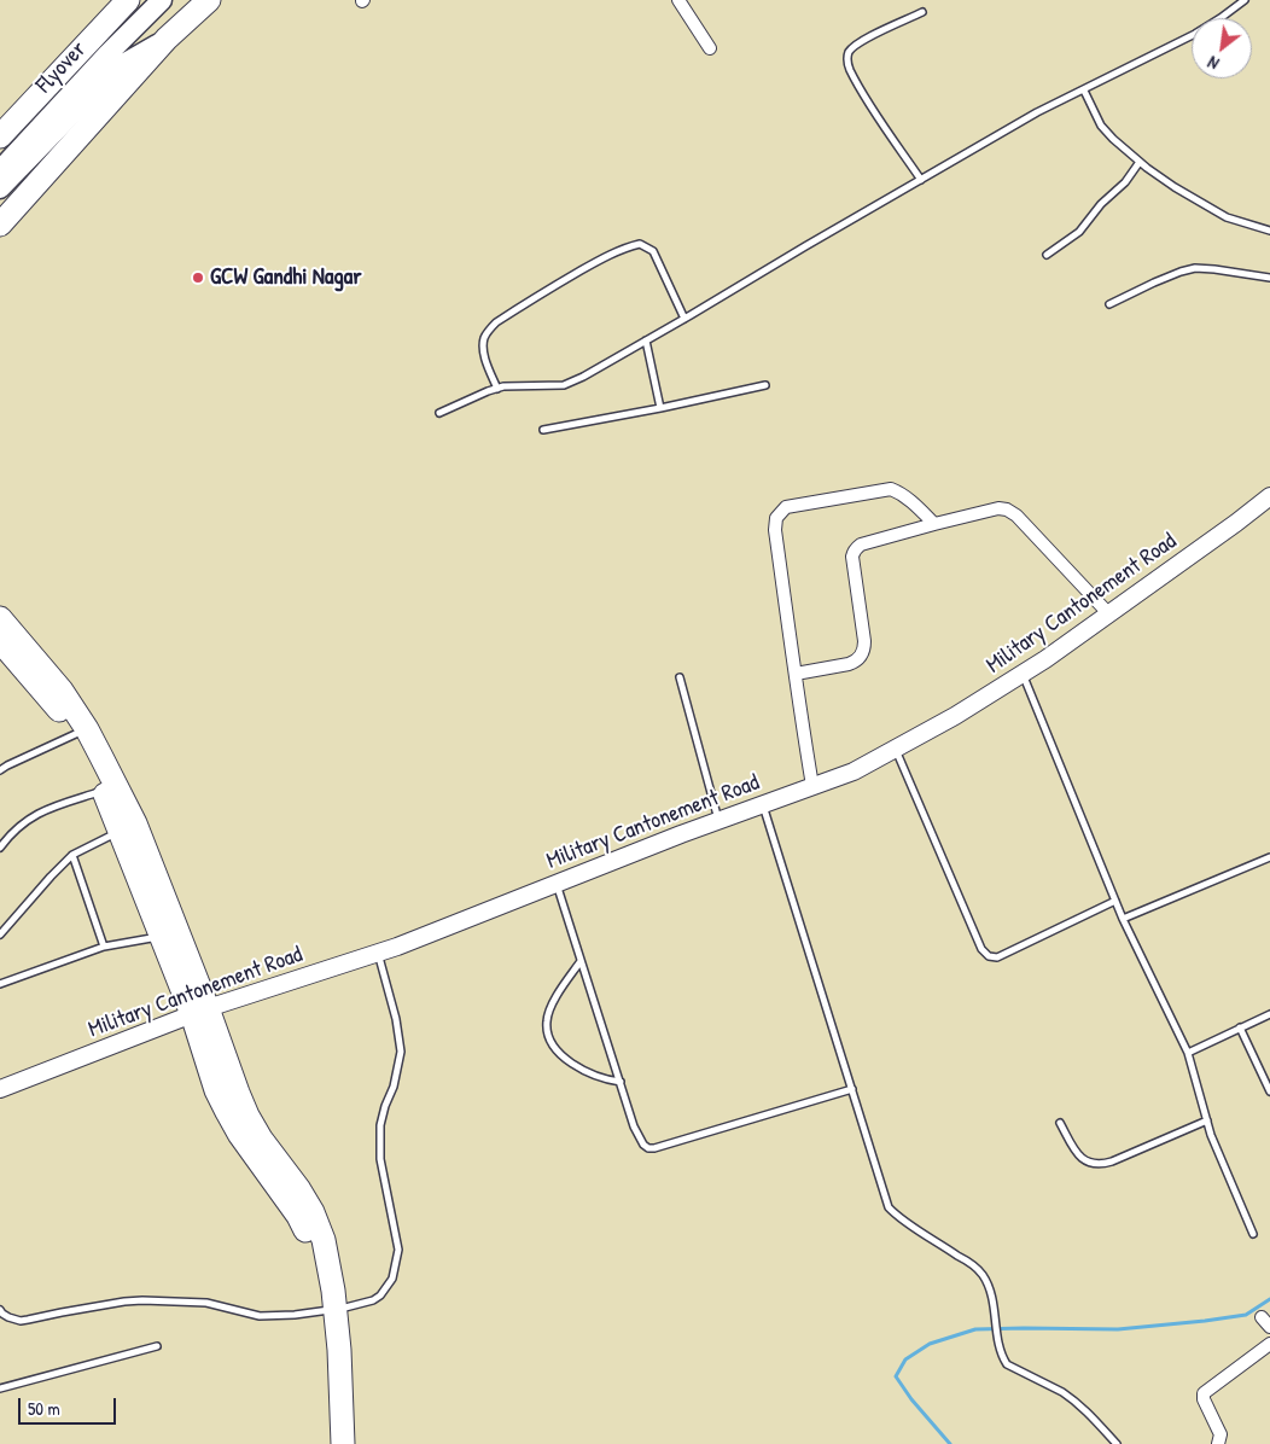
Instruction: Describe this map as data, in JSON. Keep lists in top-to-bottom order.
{
  "streets": {
    "main road": ["Flyover"],
    "street": ["Military Cantonement Road"]
  },
  "places": ["GCW Gandhi Nagar"],
  "scale_bar": "50 m",
  "north": "bottom left"
}
